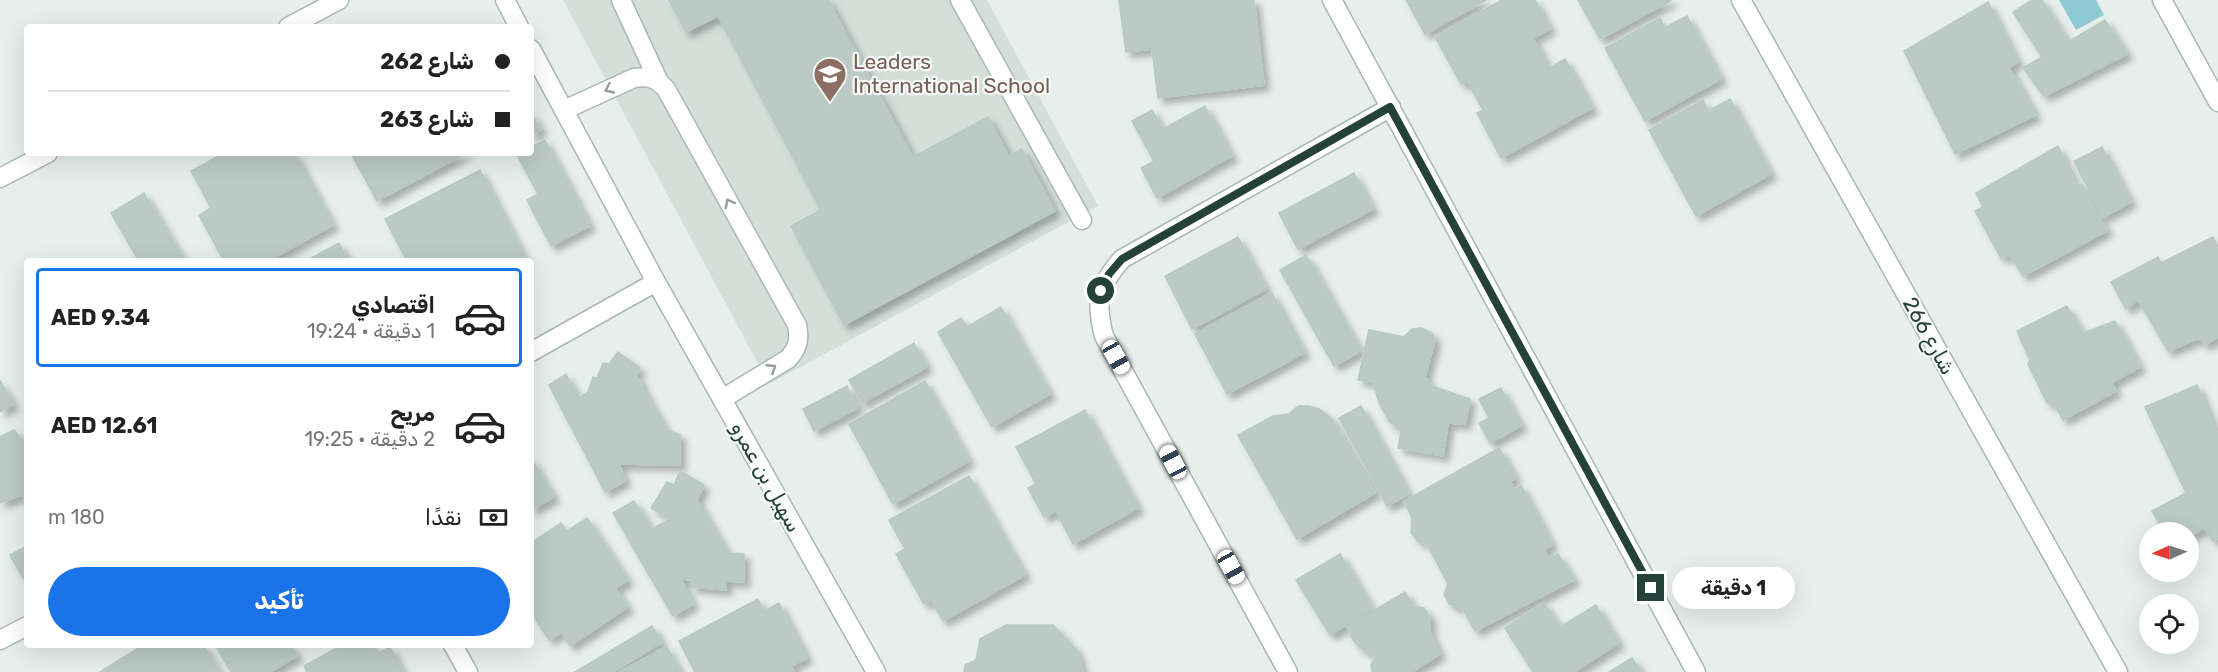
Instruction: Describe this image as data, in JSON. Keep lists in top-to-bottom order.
{
  "streets": {
    "street": ["شارع 266", "سهيل بن عمرو"]
  },
  "places": {
    "school or university": ["Leaders International School"]
  },
  "north": "left",
  "page": {
    "banner": ["شارع 262", "شارع 263"],
    "list": [
      {
        "name": "اقتصادي",
        "note": "1 دقيقة · 19:24",
        "value": "AED 9.34"
      },
      {
        "name": "مريح",
        "note": "2 دقيقة · 19:25",
        "value": "AED 12.61"
      }
    ],
    "pay": ["نقدًا", "180 m"],
    "buttons": "تأكيد",
    "bubble": "1 دقيقة"
  }
}
